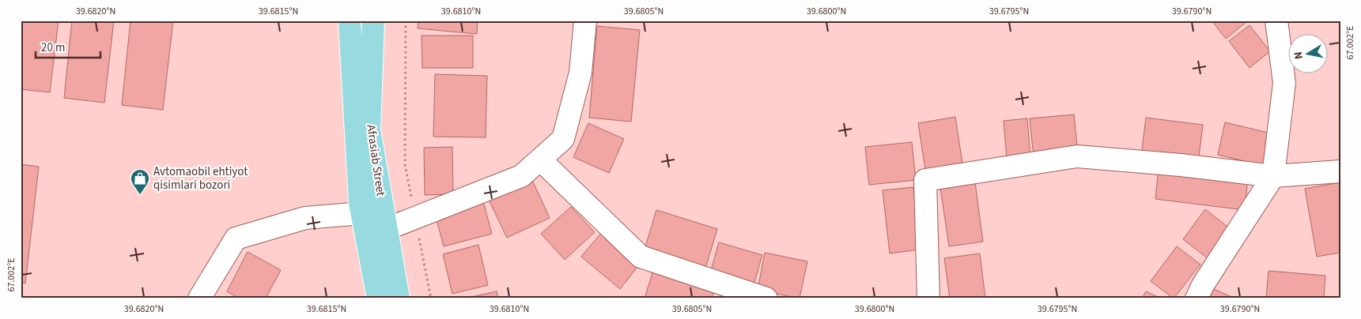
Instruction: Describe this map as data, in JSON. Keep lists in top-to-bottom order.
{
  "streets": {
    "main road": ["Afrasiab Street"]
  },
  "places": {
    "shop": ["Avtomaobil ehtiyot qisimlari bozori"]
  },
  "scale_bar": "20 m",
  "north": "left",
  "coordinates": [
    "39.6820°N",
    "39.6815°N",
    "39.6810°N",
    "39.6805°N",
    "39.6800°N",
    "39.6795°N",
    "39.6790°N",
    "67.002°E"
  ]
}
